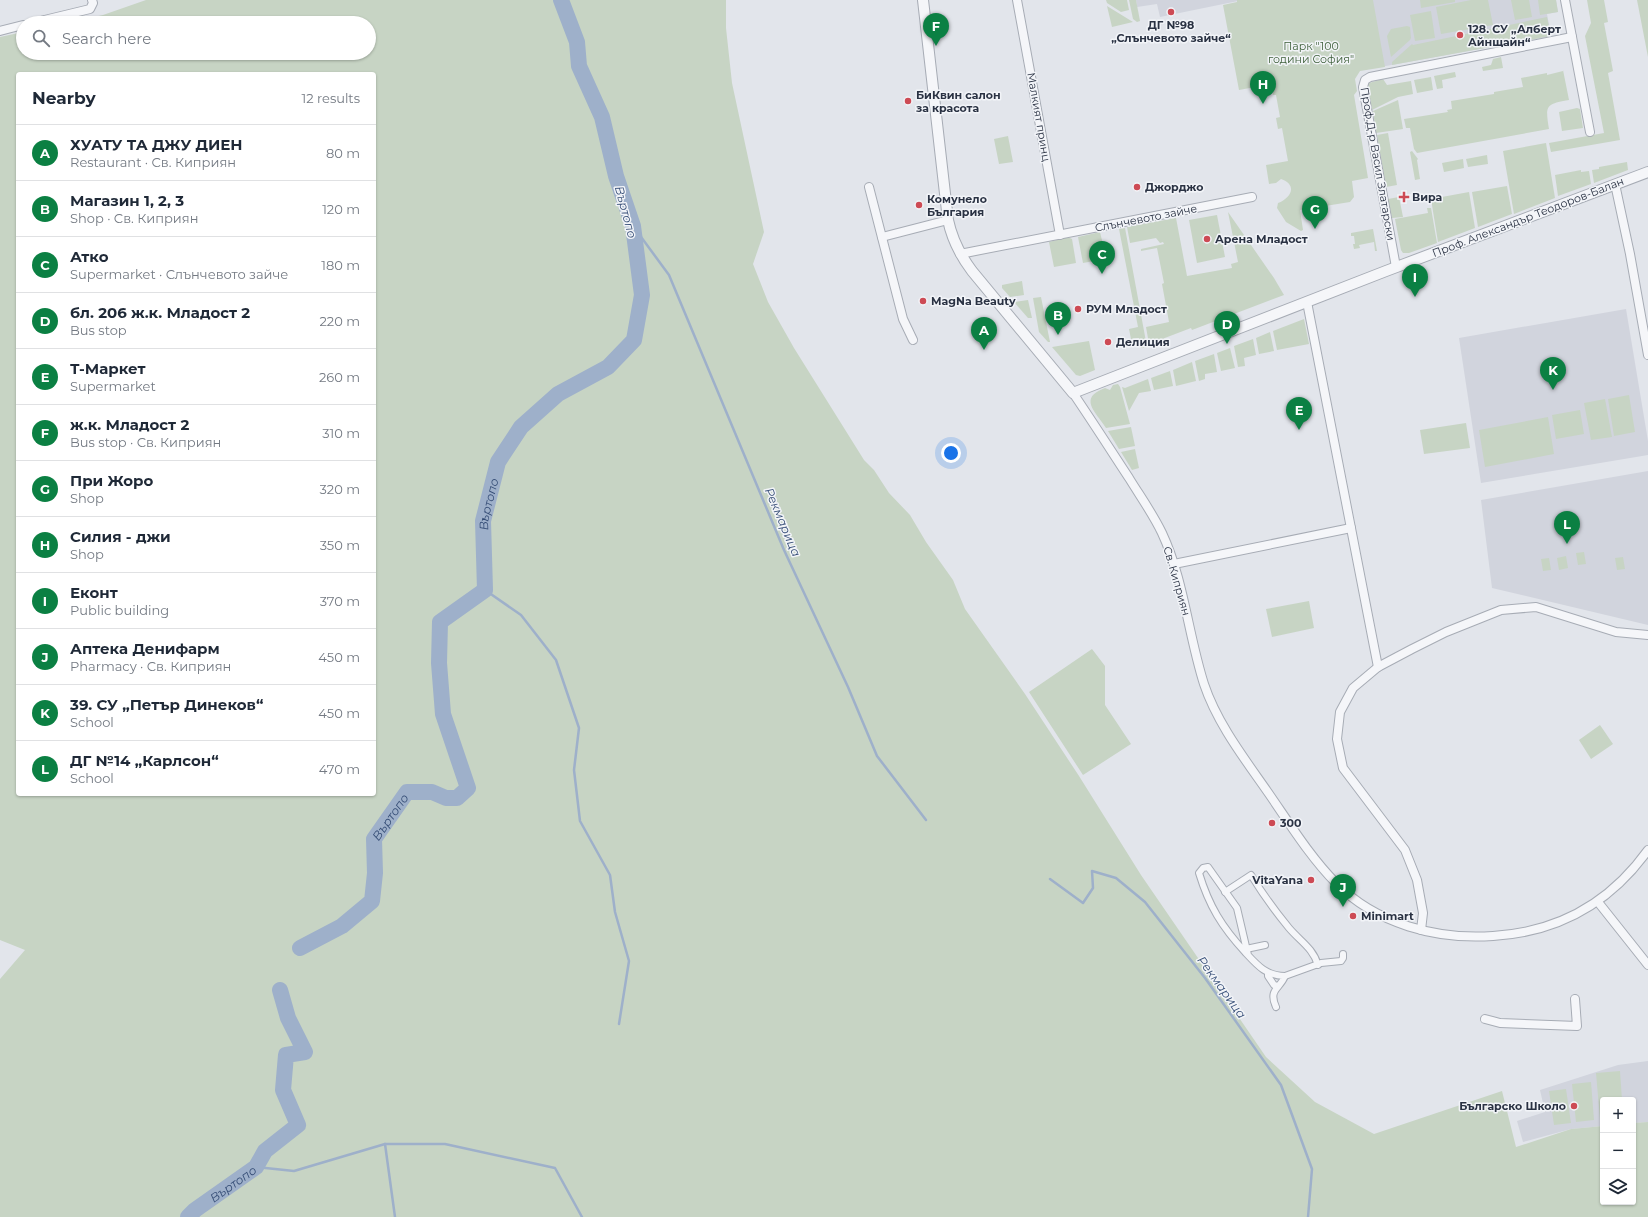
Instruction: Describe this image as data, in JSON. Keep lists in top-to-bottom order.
{
  "streets": {
    "street": [
      "Малкият принц",
      "Проф.Д-р Васил Златарски",
      "Проф. Александър Теодоров-Балан",
      "Слънчевото зайче",
      "Св. Киприян"
    ]
  },
  "crossings": [
    ["Малкият принц", "Слънчевото зайче"],
    ["Проф.Д-р Васил Златарски", "Проф. Александър Теодоров-Балан"],
    ["Проф. Александър Теодоров-Балан", "Св. Киприян"],
    ["Слънчевото зайче", "Св. Киприян"]
  ],
  "water": ["Въртопо", "Рекмарица"],
  "parks": ["Парк \"100 години София\""],
  "places": {
    "other": [
      "ДГ №98 „Слънчевото зайче“",
      "128. СУ „Алберт Айнщайн“",
      "БиКвин салон за красота",
      "Джорджо",
      "Комунело България",
      "Арена Младост",
      "MagNa Beauty",
      "РУМ Младост",
      "Делиция",
      "300",
      "VitaYana",
      "Minimart",
      "Българско Школо"
    ],
    "health": ["Вира"]
  },
  "page": {
    "pins": [
      "F",
      "H",
      "G",
      "C",
      "I",
      "B",
      "D",
      "A",
      "K",
      "E",
      "L",
      "J"
    ],
    "search": "Search here",
    "heading": ["Nearby", "12 results"],
    "list": [
      {
        "mark": "A",
        "name": "ХУАТУ ТА ДЖУ ДИЕН",
        "note": "Restaurant · Св. Киприян",
        "value": "80 m"
      },
      {
        "mark": "B",
        "name": "Магазин 1, 2, 3",
        "note": "Shop · Св. Киприян",
        "value": "120 m"
      },
      {
        "mark": "C",
        "name": "Атко",
        "note": "Supermarket · Слънчевото зайче",
        "value": "180 m"
      },
      {
        "mark": "D",
        "name": "бл. 206 ж.к. Младост 2",
        "note": "Bus stop",
        "value": "220 m"
      },
      {
        "mark": "E",
        "name": "Т-Маркет",
        "note": "Supermarket",
        "value": "260 m"
      },
      {
        "mark": "F",
        "name": "ж.к. Младост 2",
        "note": "Bus stop · Св. Киприян",
        "value": "310 m"
      },
      {
        "mark": "G",
        "name": "При Жоро",
        "note": "Shop",
        "value": "320 m"
      },
      {
        "mark": "H",
        "name": "Силия - джи",
        "note": "Shop",
        "value": "350 m"
      },
      {
        "mark": "I",
        "name": "Еконт",
        "note": "Public building",
        "value": "370 m"
      },
      {
        "mark": "J",
        "name": "Аптека Денифарм",
        "note": "Pharmacy · Св. Киприян",
        "value": "450 m"
      },
      {
        "mark": "K",
        "name": "39. СУ „Петър Динеков“",
        "note": "School",
        "value": "450 m"
      },
      {
        "mark": "L",
        "name": "ДГ №14 „Карлсон“",
        "note": "School",
        "value": "470 m"
      }
    ],
    "map_buttons": ["+", "−"]
  }
}
